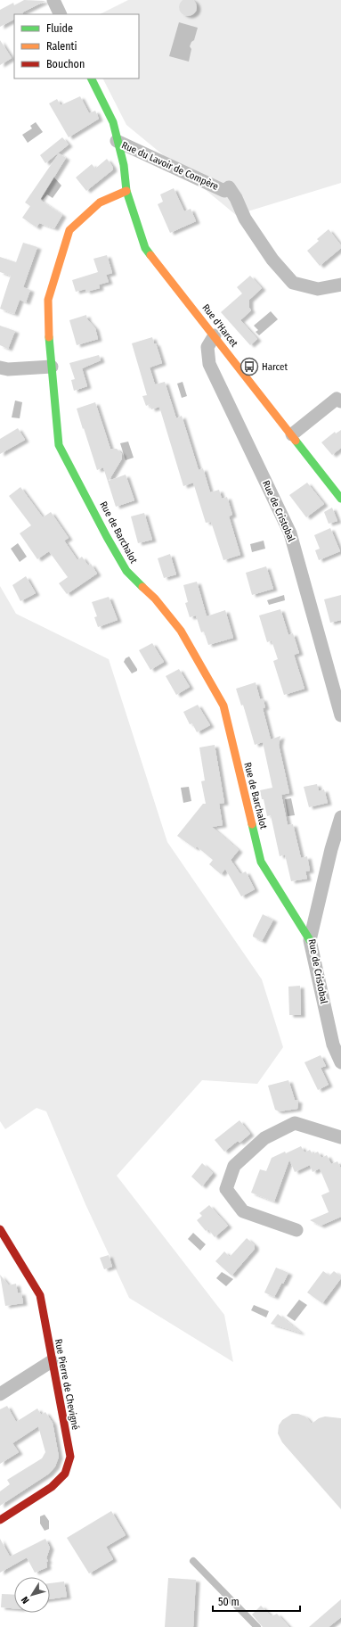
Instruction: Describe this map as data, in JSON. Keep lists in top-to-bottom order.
{
  "streets": {
    "street": [
      "Rue du Lavoir de Compère",
      "Rue d'Harcet",
      "Rue de Cristobal",
      "Rue de Barchalot",
      "Rue Pierre de Chevigné"
    ]
  },
  "crossings": [
    ["Rue du Lavoir de Compère", "Rue d'Harcet"],
    ["Rue d'Harcet", "Rue de Cristobal"],
    ["Rue d'Harcet", "Rue de Barchalot"],
    ["Rue de Cristobal", "Rue de Barchalot"]
  ],
  "places": {
    "bus stop": ["Harcet"]
  },
  "legend": ["Fluide", "Ralenti", "Bouchon"],
  "scale_bar": "50 m",
  "north": "bottom left"
}
